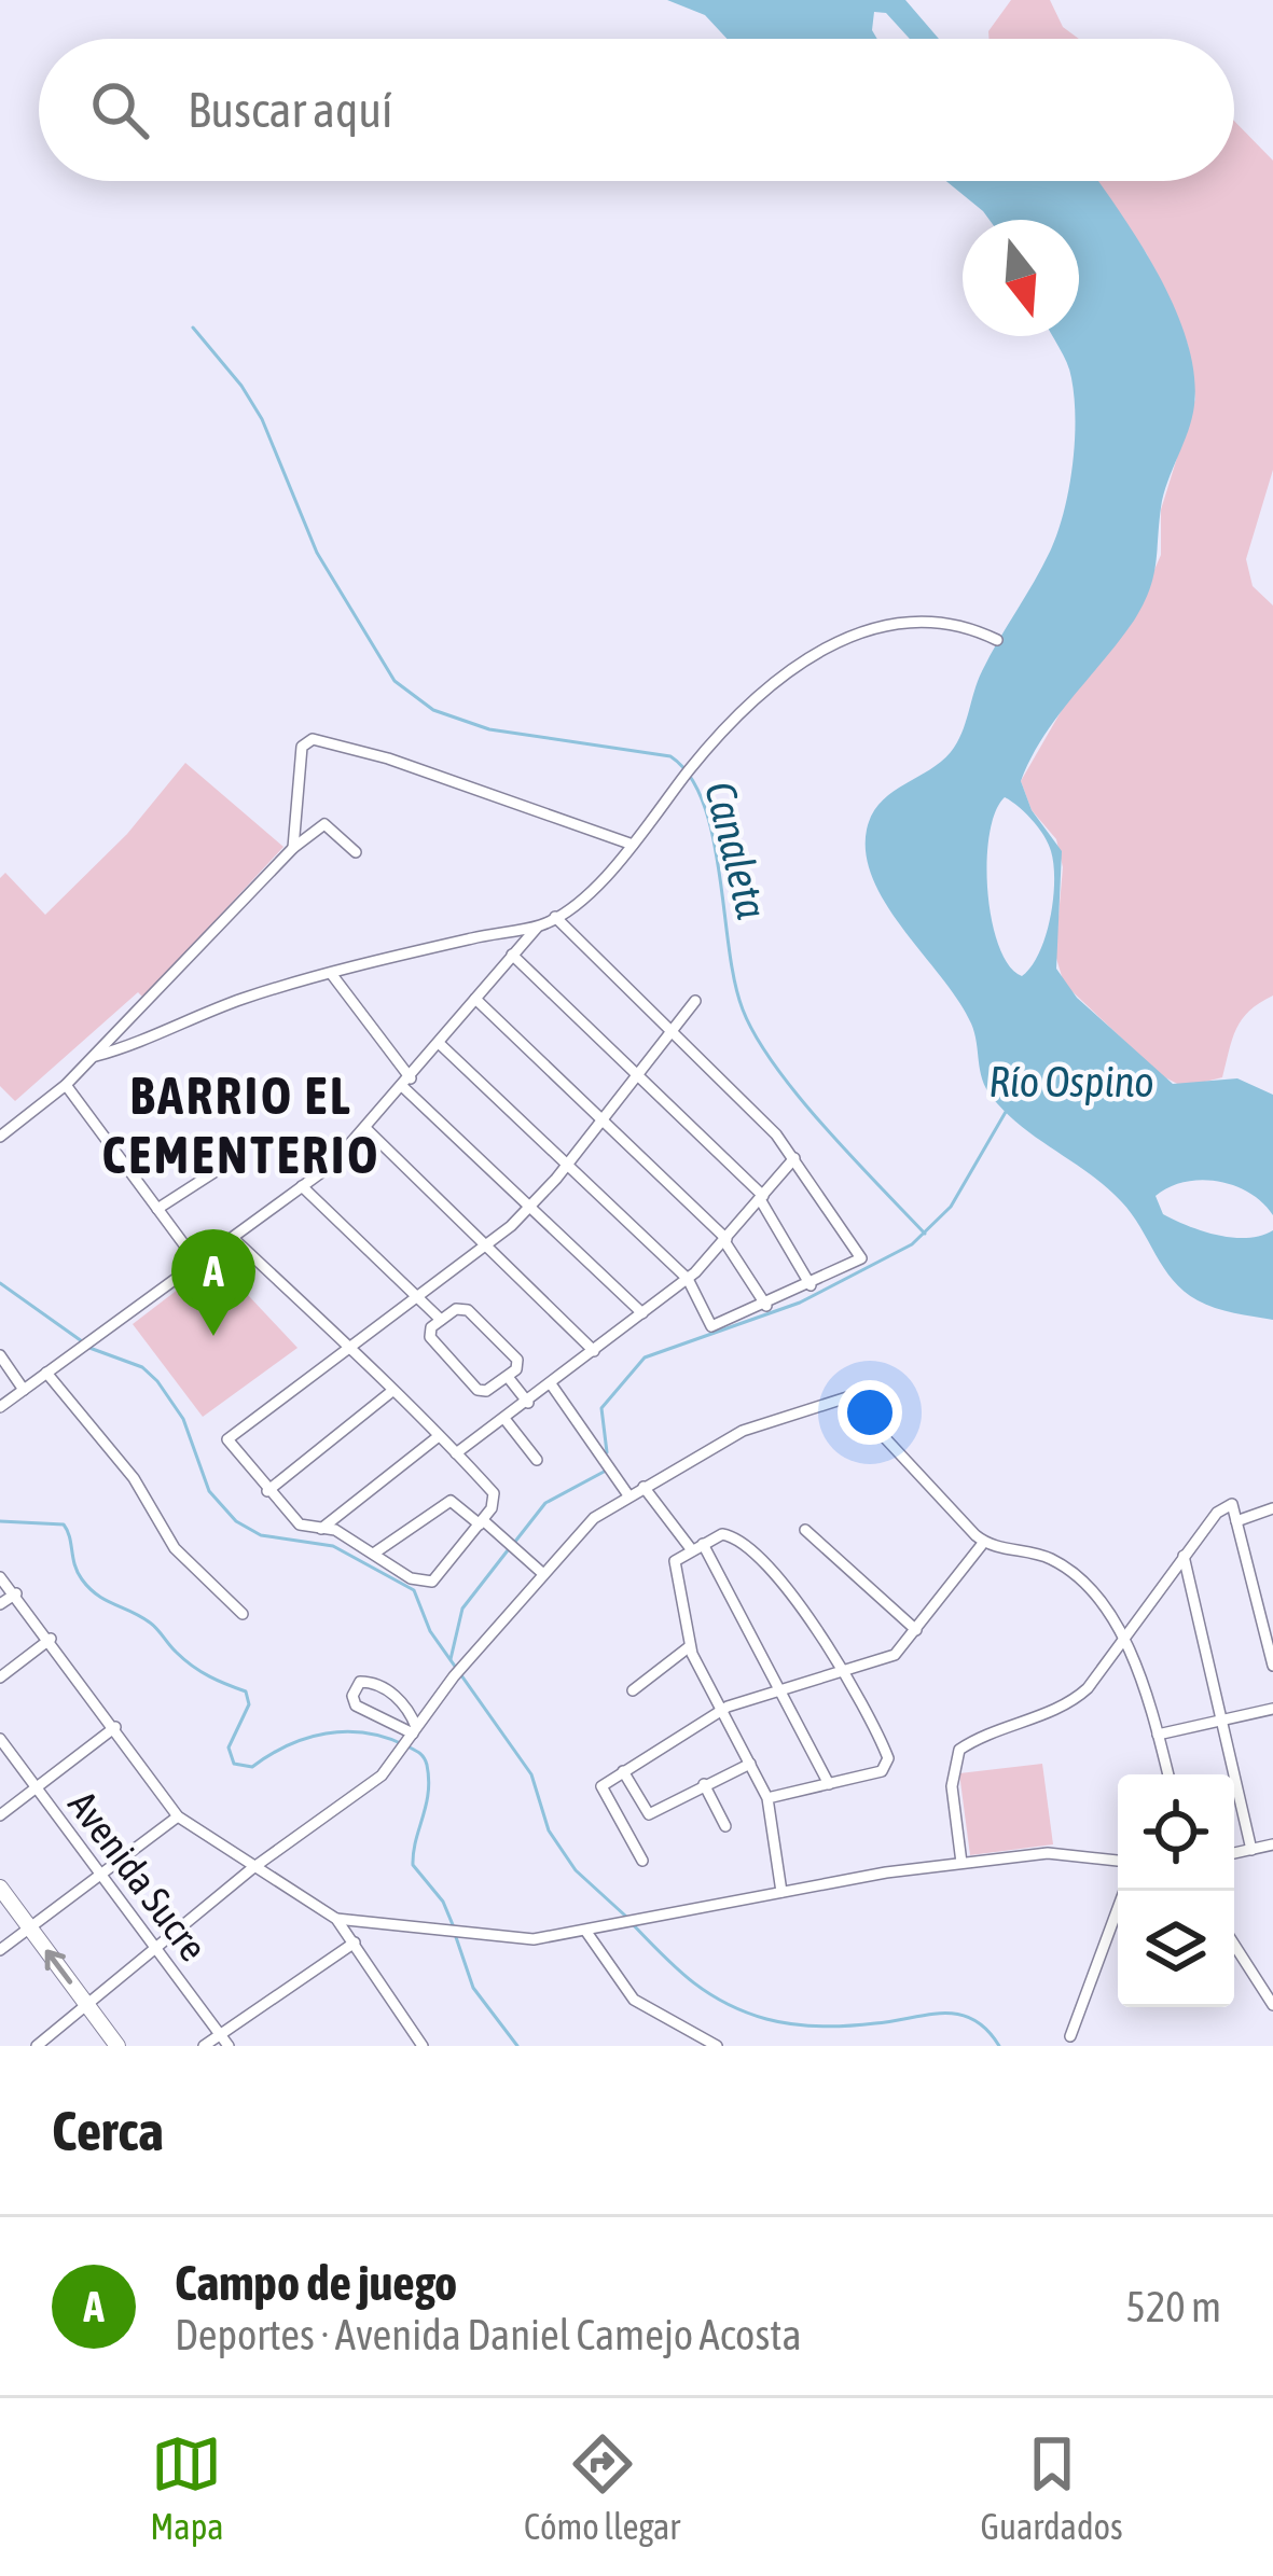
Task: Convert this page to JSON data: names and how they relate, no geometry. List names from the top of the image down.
{
  "streets": {
    "street": ["Avenida Sucre"]
  },
  "districts": ["BARRIO EL CEMENTERIO"],
  "water": ["Canaleta", "Río Ospino"],
  "north": "bottom",
  "page": {
    "search": "Buscar aquí",
    "pins": "A",
    "heading": "Cerca",
    "list": [
      {
        "mark": "A",
        "name": "Campo de juego",
        "note": "Deportes · Avenida Daniel Camejo Acosta",
        "value": "520 m"
      }
    ],
    "nav": ["Mapa", "Cómo llegar", "Guardados"]
  }
}
